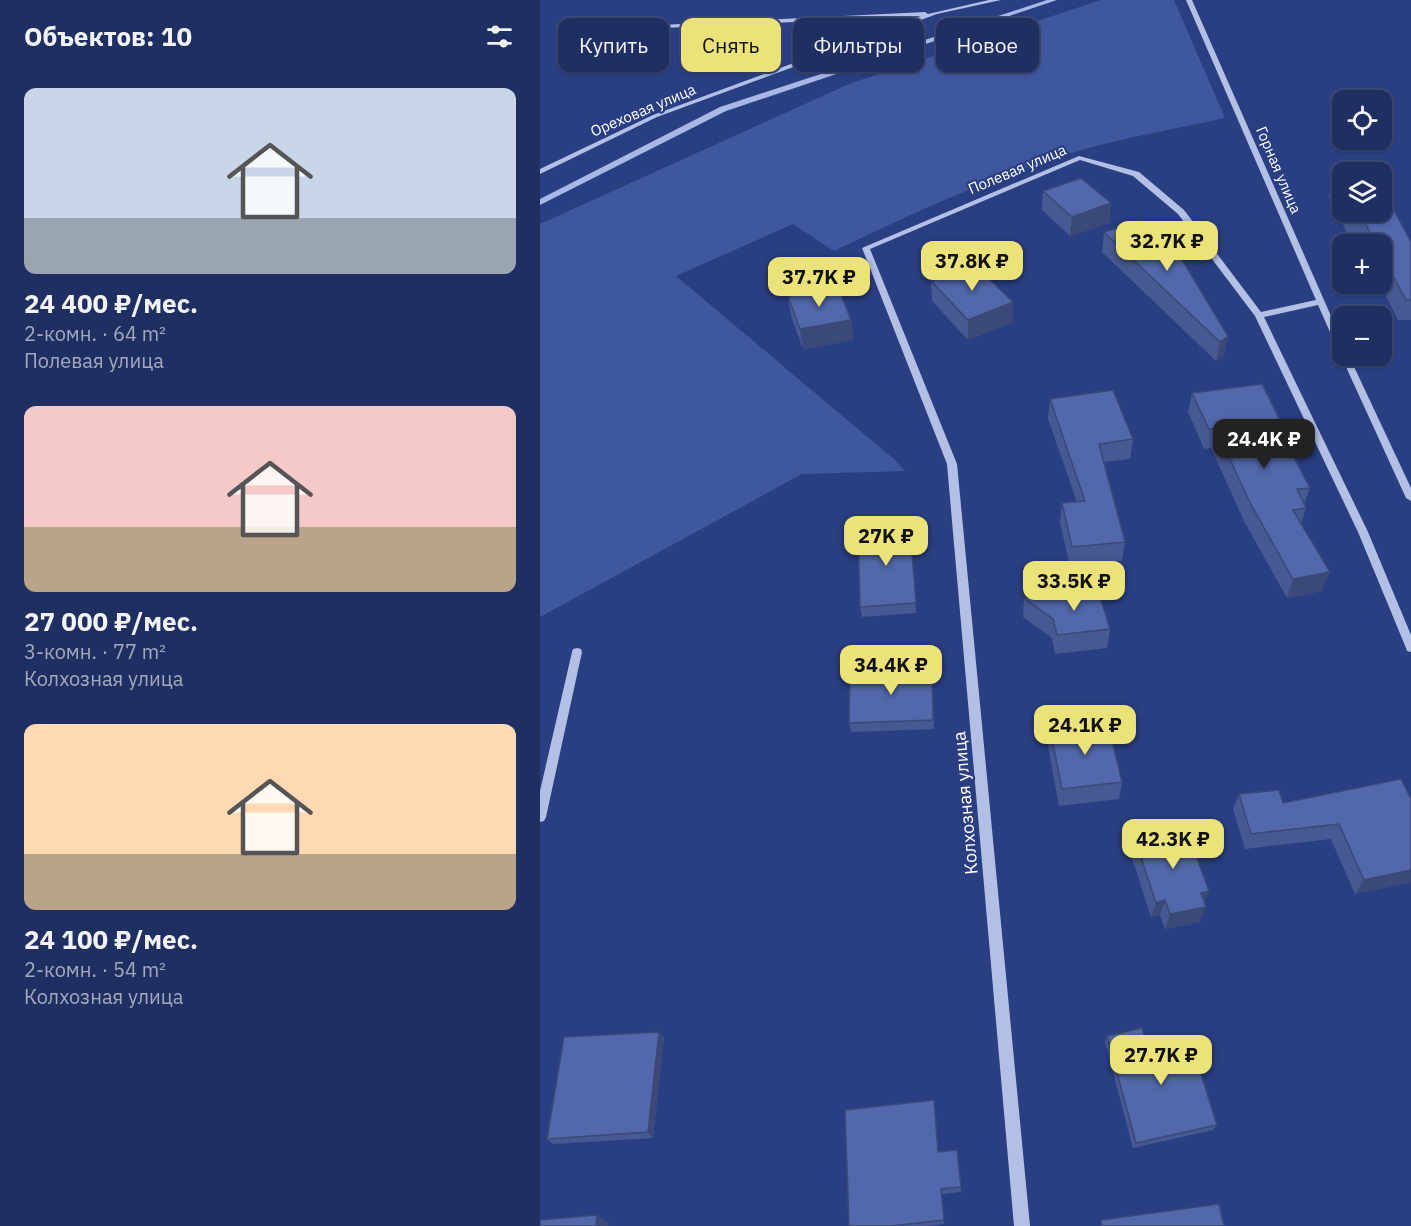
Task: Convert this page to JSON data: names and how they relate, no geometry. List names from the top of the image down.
{
  "streets": {
    "street": [
      "Ореховая улица",
      "Полевая улица",
      "Горная улица",
      "Колхозная улица"
    ]
  },
  "crossings": [
    ["Полевая улица", "Колхозная улица"]
  ],
  "page": {
    "heading": "Объектов: 10",
    "chip": [
      "Купить",
      "Снять",
      "Фильтры",
      "Новое"
    ],
    "list": [
      {
        "name": "24 400 ₽/мес.",
        "note": "2-комн. · 64 m² · Полевая улица"
      },
      {
        "name": "27 000 ₽/мес.",
        "note": "3-комн. · 77 m² · Колхозная улица"
      },
      {
        "name": "24 100 ₽/мес.",
        "note": "2-комн. · 54 m² · Колхозная улица"
      }
    ],
    "map_buttons": ["+", "−"],
    "price": [
      "32.7K ₽",
      "37.8K ₽",
      "37.7K ₽",
      "24.4K ₽",
      "27K ₽",
      "33.5K ₽",
      "34.4K ₽",
      "24.1K ₽",
      "42.3K ₽",
      "27.7K ₽"
    ]
  }
}
